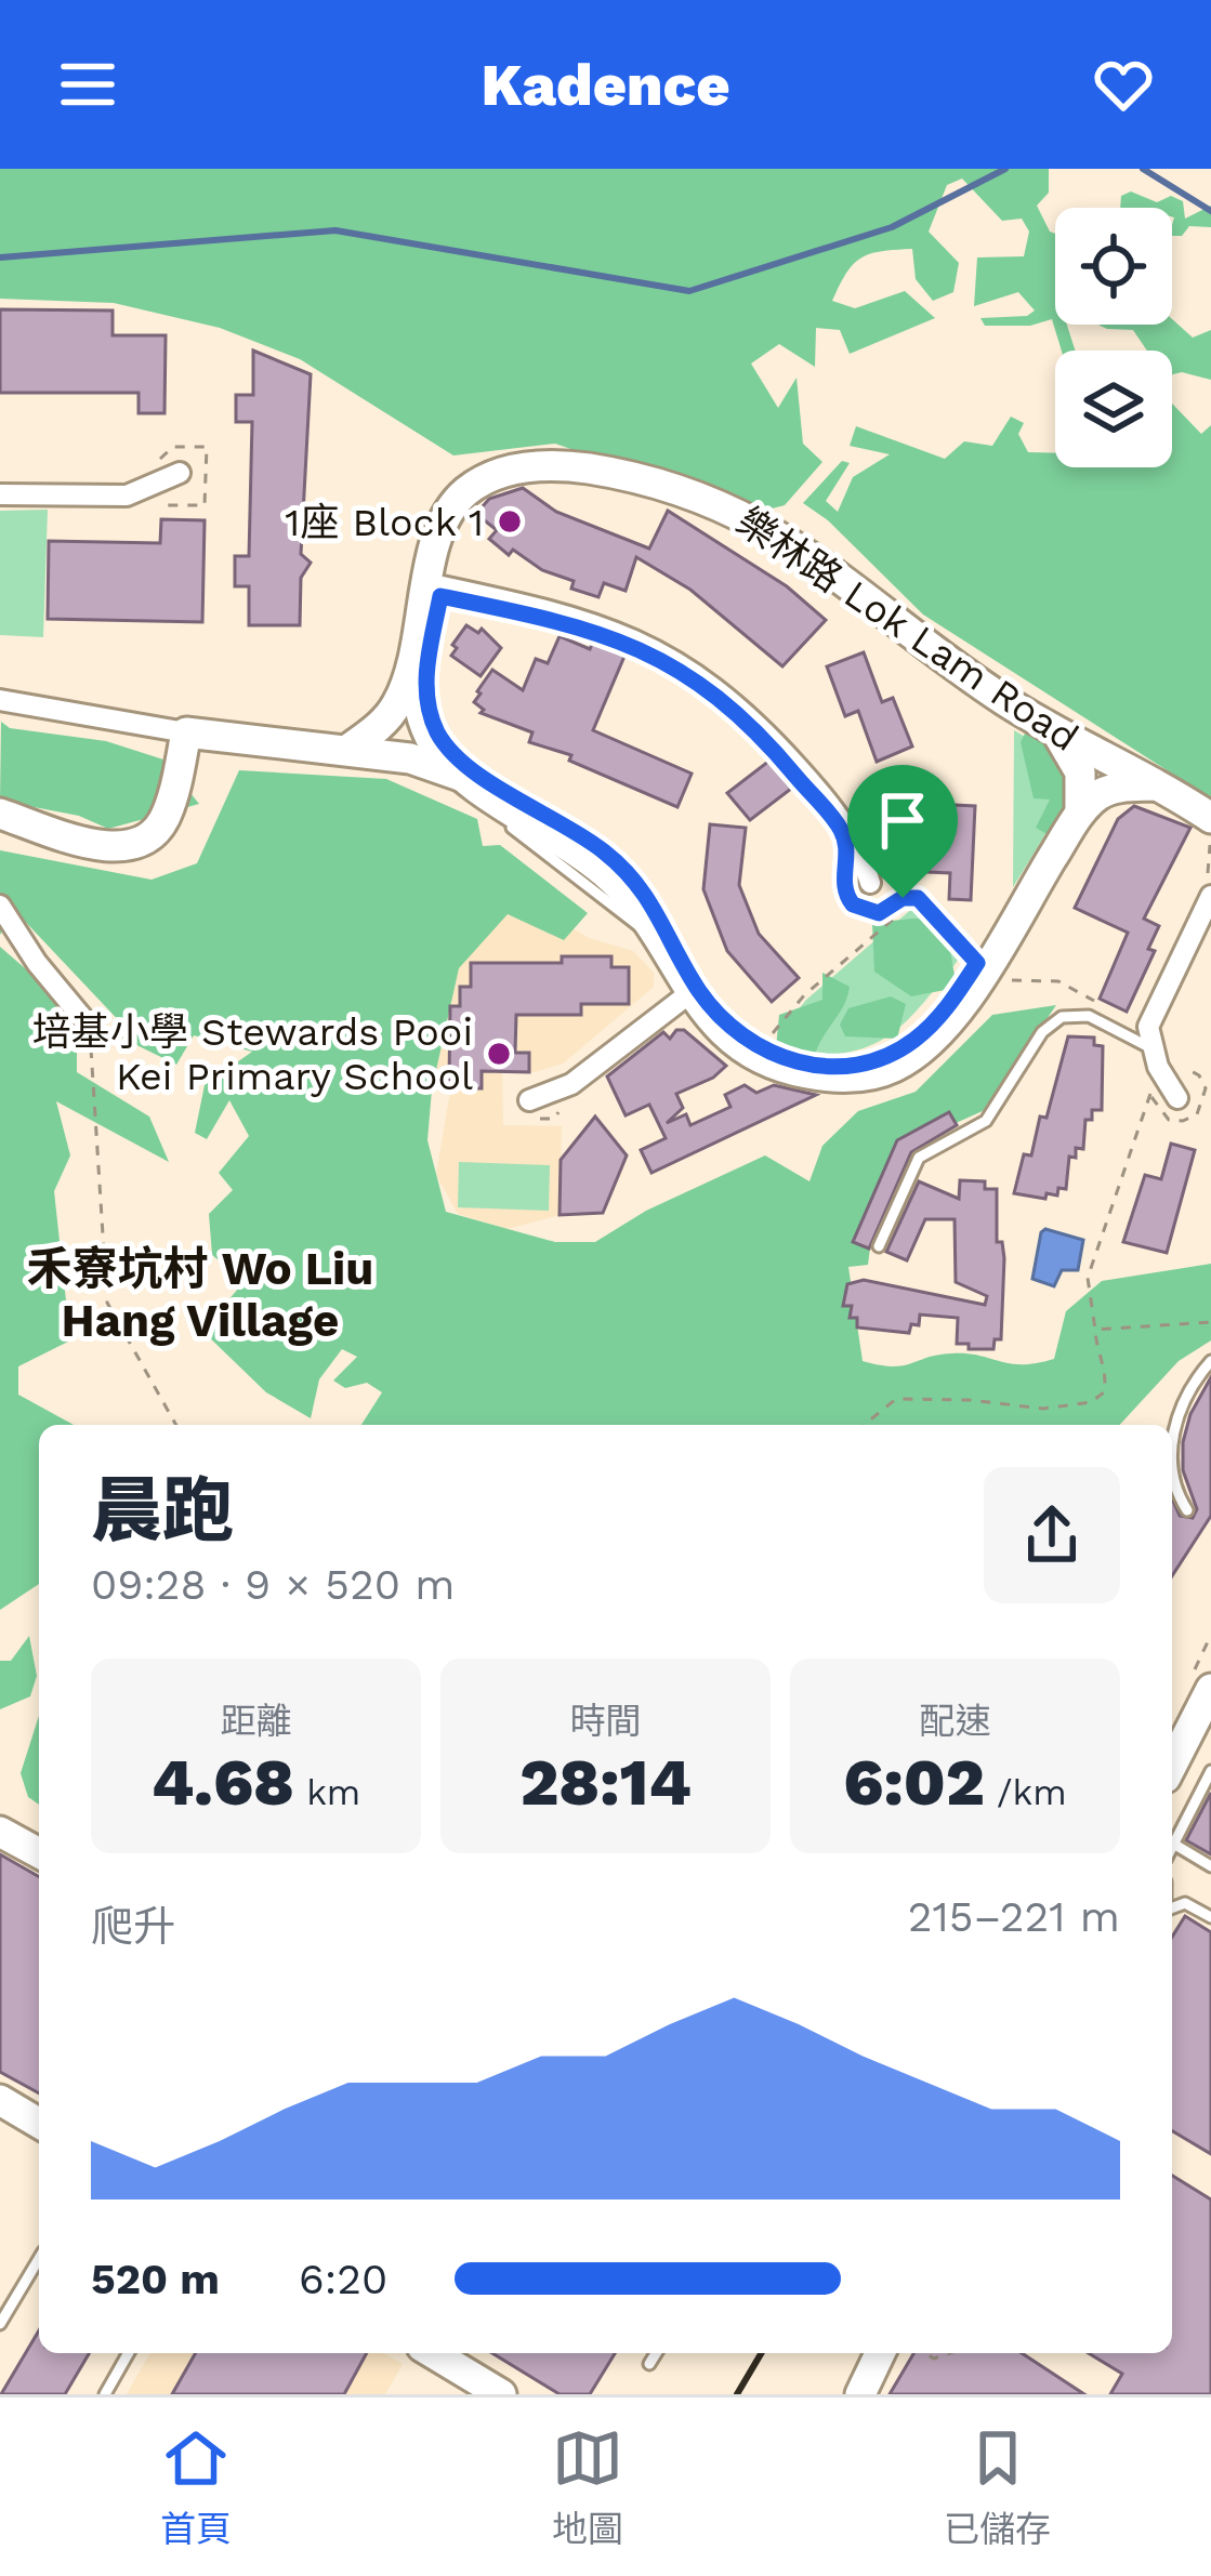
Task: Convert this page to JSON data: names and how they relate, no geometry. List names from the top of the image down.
{
  "streets": {
    "street": ["樂林路 Lok Lam Road"]
  },
  "districts": ["禾寮坑村 Wo Liu Hang Village"],
  "places": ["1座 Block 1", "培基小學 Stewards Pooi Kei Primary School"],
  "page": {
    "header": "Kadence",
    "heading": ["晨跑", "09:28 · 9 × 520 m"],
    "stats": [
      ["距離", "4.68 km"],
      ["時間", "28:14"],
      ["配速", "6:02 /km"]
    ],
    "chart": ["爬升", "215–221 m"],
    "list": [
      {
        "name": "520 m",
        "note": "6:20"
      }
    ],
    "tabs": ["首頁", "地圖", "已儲存"]
  }
}
